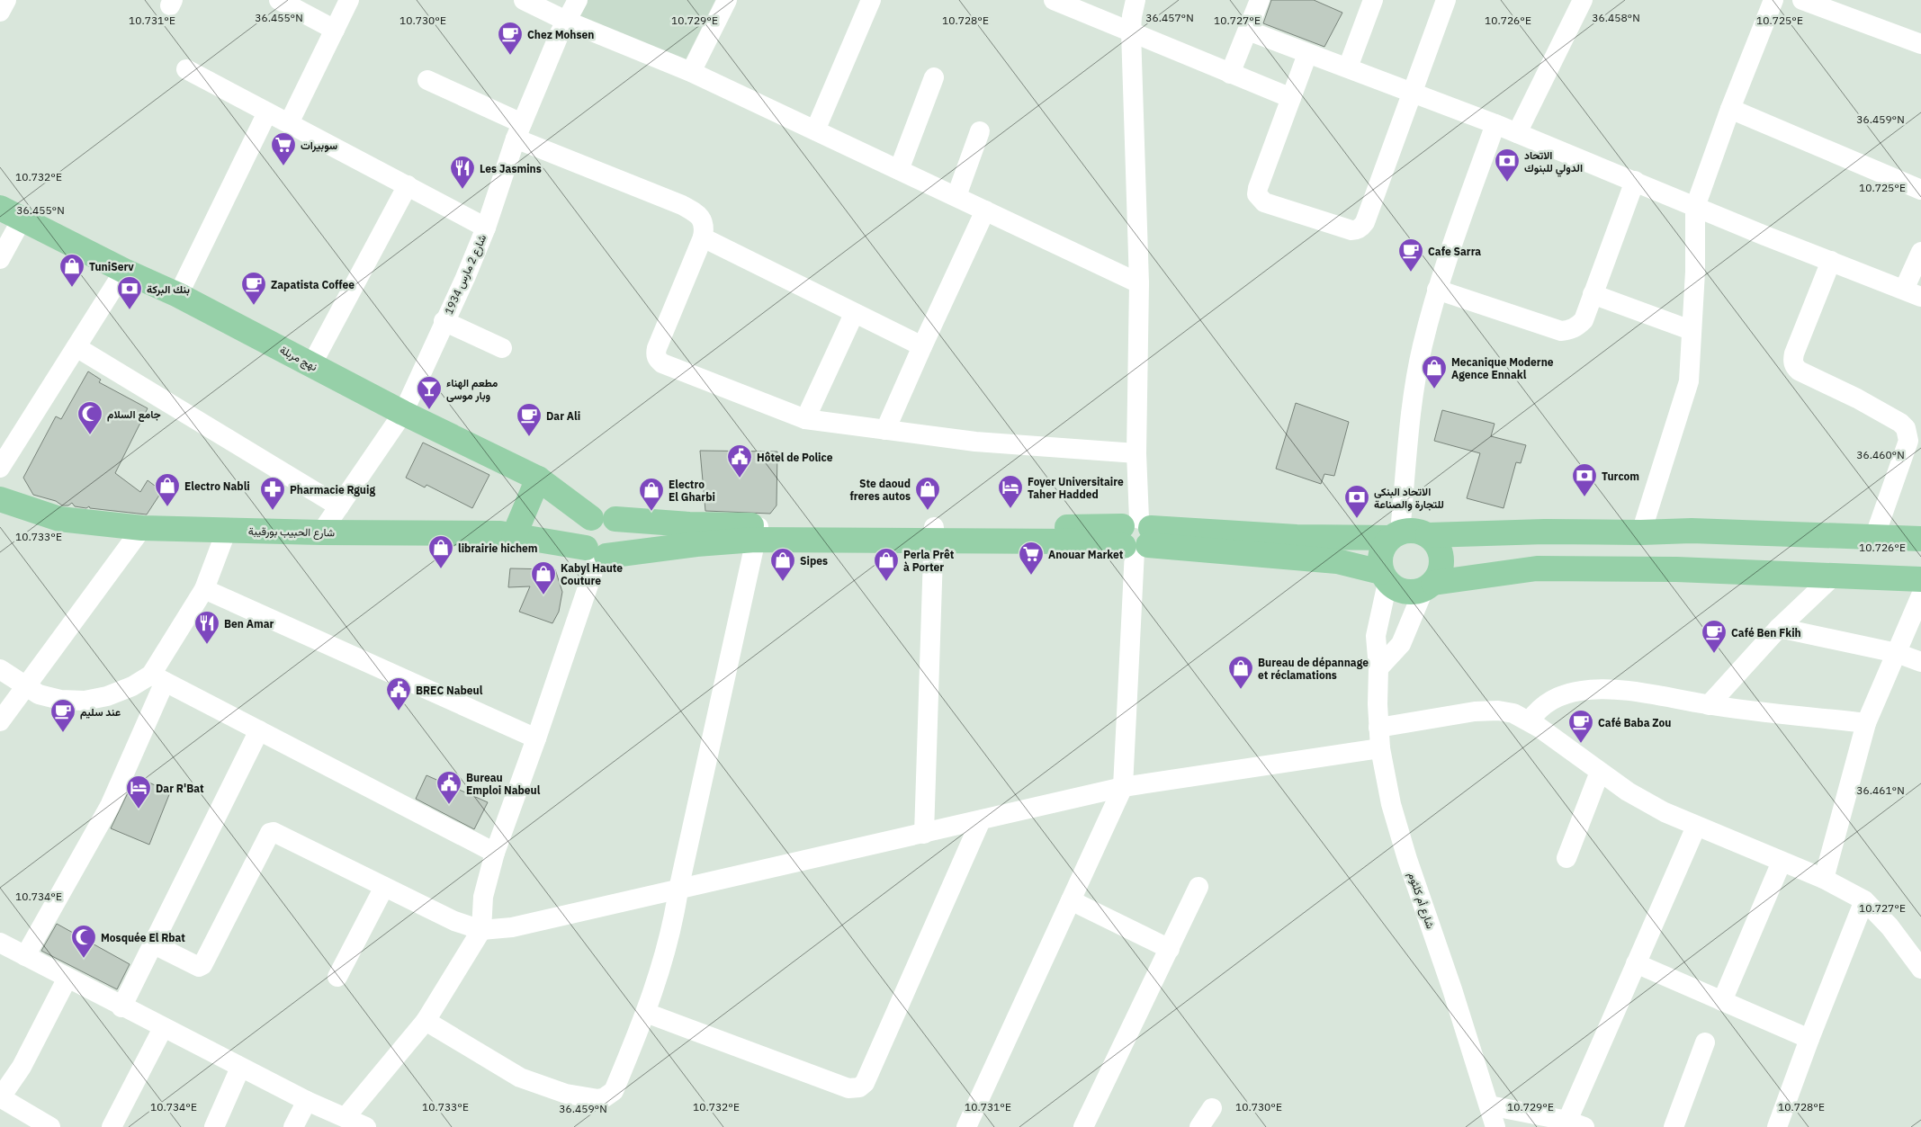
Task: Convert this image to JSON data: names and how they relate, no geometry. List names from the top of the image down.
{
  "streets": {
    "main road": ["نهج مربلة", "شارع الحبيب بورقيبة"],
    "street": ["شارع 2 مارس 1934", "شارع أم كلثوم"]
  },
  "crossings": [
    ["شارع 2 مارس 1934", "نهج مربلة"],
    ["شارع 2 مارس 1934", "شارع الحبيب بورقيبة"]
  ],
  "places": {
    "cafe": [
      "Chez Mohsen",
      "Cafe Sarra",
      "Zapatista Coffee",
      "Dar Ali",
      "Café Ben Fkih",
      "عند سليم",
      "Café Baba Zou"
    ],
    "supermarket": ["سوبيرات", "Anouar Market"],
    "bank": [
      "الاتحاد الدولي للبنوك",
      "بنك البركة",
      "Turcom",
      "الاتحاد البنكي للتجارة والصناعة"
    ],
    "restaurant": ["Les Jasmins", "Ben Amar"],
    "shop": [
      "TuniServ",
      "Mecanique Moderne Agence Ennakl",
      "Electro Nabli",
      "Ste daoud freres autos",
      "Electro El Gharbi",
      "librairie hichem",
      "Sipes",
      "Perla Prêt à Porter",
      "Kabyl Haute Couture",
      "Bureau de dépannage et réclamations"
    ],
    "bar": ["مطعم الهناء وبار موسى"],
    "mosque": ["جامع السلام", "Mosquée El Rbat"],
    "public building": ["Hôtel de Police", "BREC Nabeul", "Bureau Emploi Nabeul"],
    "hotel": ["Foyer Universitaire Taher Hadded", "Dar R'Bat"],
    "pharmacy": ["Pharmacie Rguig"]
  },
  "coordinates": [
    "36.455°N",
    "36.457°N",
    "36.458°N",
    "10.731°E",
    "10.730°E",
    "10.729°E",
    "10.728°E",
    "10.727°E",
    "10.726°E",
    "10.725°E",
    "36.459°N",
    "10.732°E",
    "36.460°N",
    "10.733°E",
    "36.461°N",
    "10.734°E"
  ]
}
